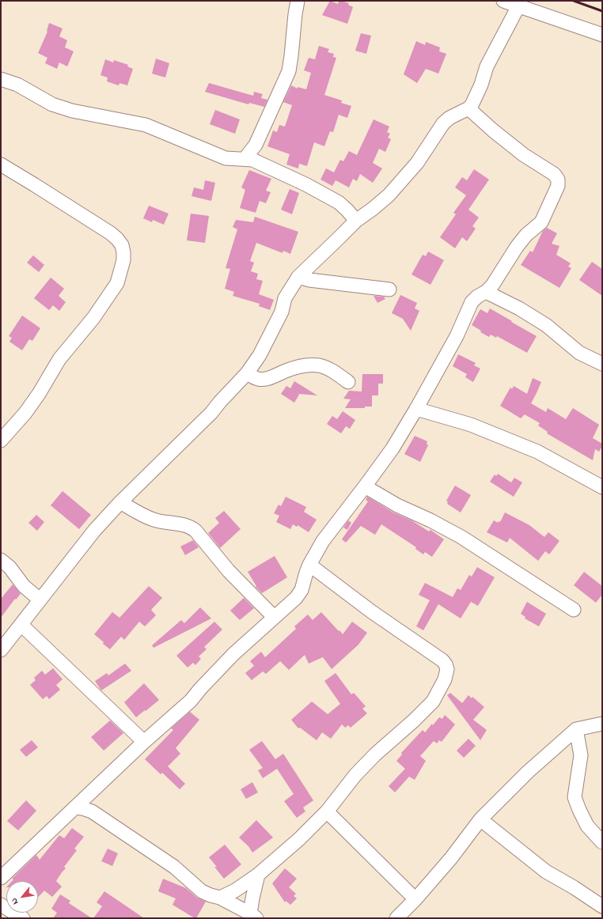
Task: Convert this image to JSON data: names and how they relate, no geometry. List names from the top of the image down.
{
  "north": "bottom left"
}
